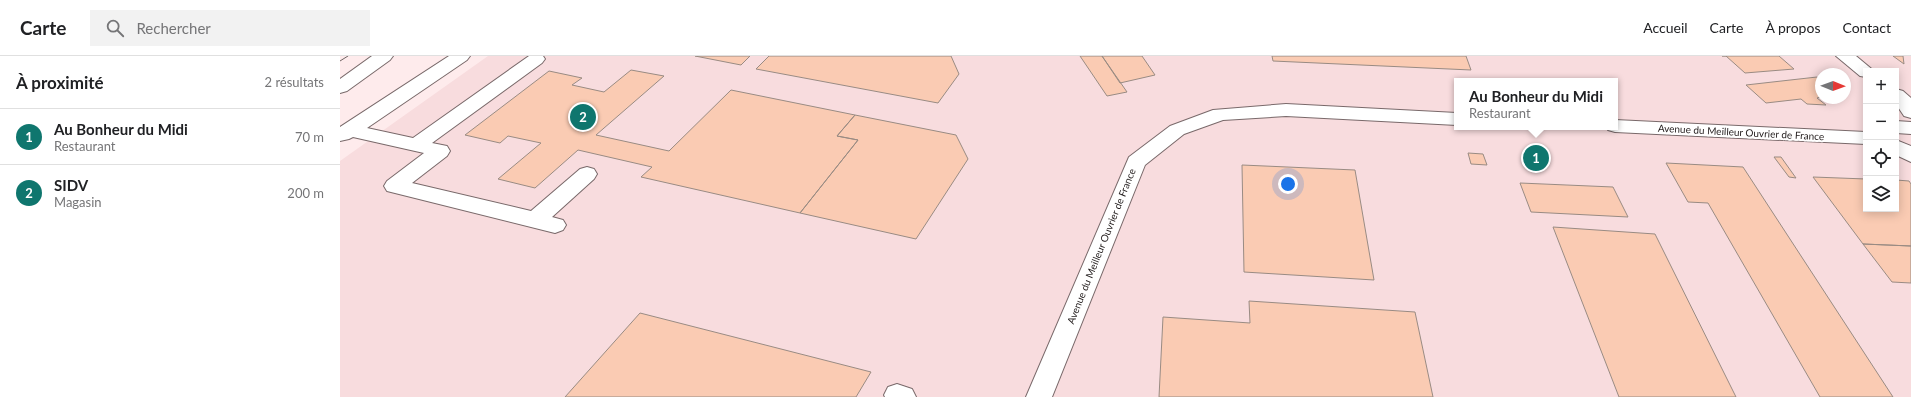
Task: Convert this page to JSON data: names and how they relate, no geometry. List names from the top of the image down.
{
  "streets": {
    "street": ["Avenue du Meilleur Ouvrier de France"]
  },
  "north": "right",
  "page": {
    "header": "Carte",
    "search": "Rechercher",
    "nav": [
      "Accueil",
      "Carte",
      "À propos",
      "Contact"
    ],
    "heading": ["À proximité", "2 résultats"],
    "map_buttons": ["+", "−"],
    "popup": ["Au Bonheur du Midi", "Restaurant"],
    "pins": ["2", "1"],
    "list": [
      {
        "mark": "1",
        "name": "Au Bonheur du Midi",
        "note": "Restaurant",
        "value": "70 m"
      },
      {
        "mark": "2",
        "name": "SIDV",
        "note": "Magasin",
        "value": "200 m"
      }
    ]
  }
}
